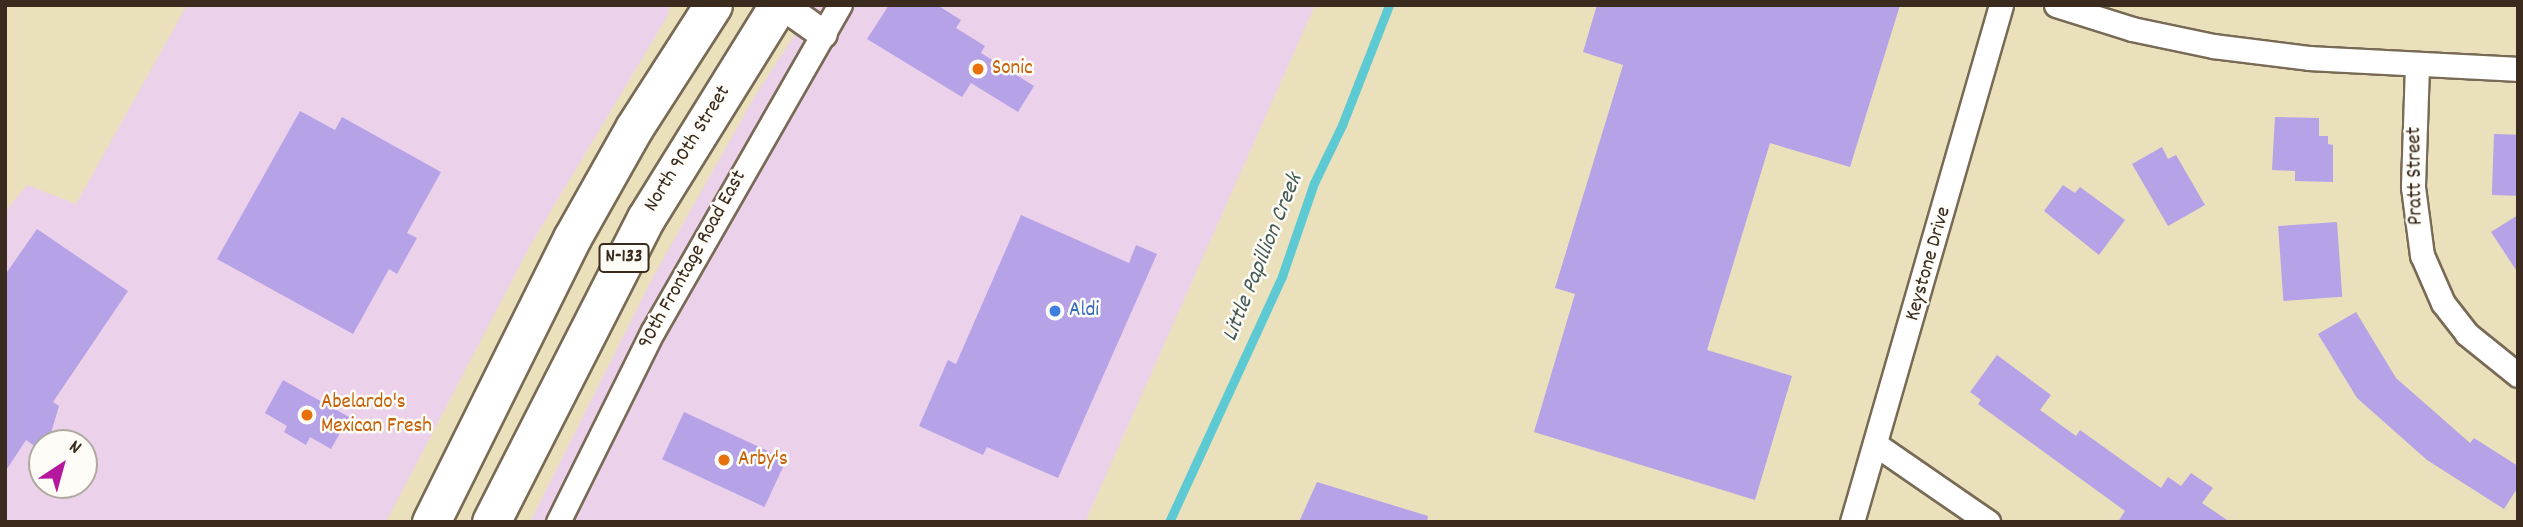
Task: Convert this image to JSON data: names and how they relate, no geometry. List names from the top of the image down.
{
  "streets": {
    "main road": ["North 90th Street", "N-133"],
    "street": ["Pratt Street", "90th Frontage Road East", "Keystone Drive"]
  },
  "water": ["Little Papillion Creek"],
  "places": [
    "Sonic",
    "Aldi",
    "Abelardo's Mexican Fresh",
    "Arby's"
  ],
  "north": "top right"
}
